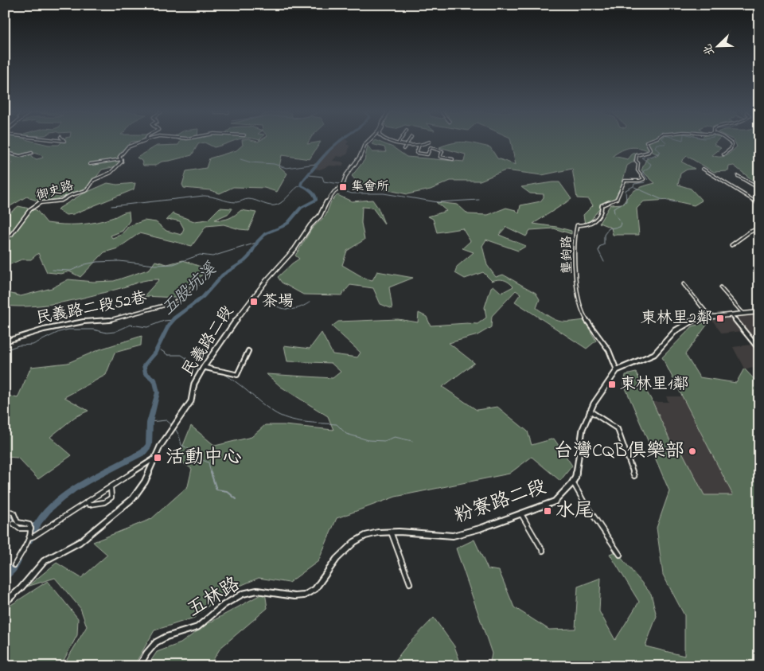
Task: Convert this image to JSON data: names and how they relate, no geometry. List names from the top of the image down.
{
  "streets": {
    "main road": ["民義路二段", "粉寮路二段", "五林路"],
    "street": ["御史路", "壟鉤路", "民義路二段52巷"]
  },
  "crossings": [
    ["粉寮路二段", "五林路"]
  ],
  "water": ["五股坑溪"],
  "places": {
    "transit": [
      "集會所",
      "茶場",
      "東林里2鄰",
      "東林里1鄰",
      "活動中心",
      "水尾"
    ],
    "other": ["台灣CQB俱樂部"]
  },
  "north": "bottom left"
}
